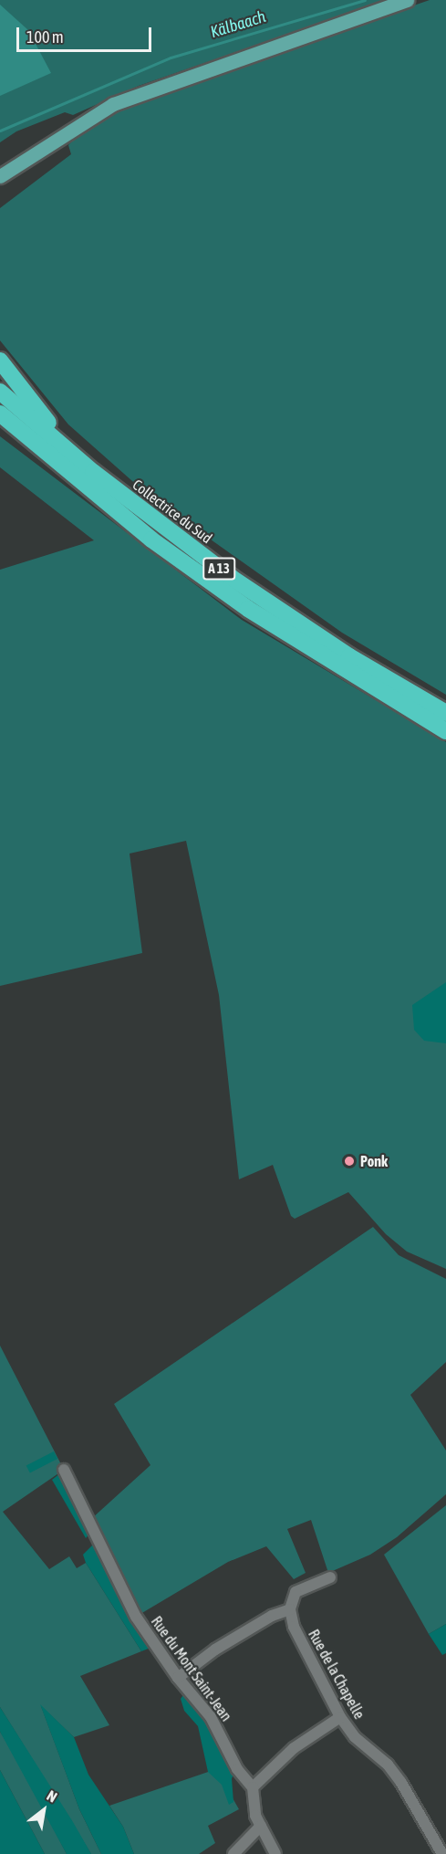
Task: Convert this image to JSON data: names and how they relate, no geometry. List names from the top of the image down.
{
  "streets": {
    "highway": ["Collectrice du Sud", "A 13"],
    "street": ["Rue du Mont Saint-Jean", "Rue de la Chapelle"]
  },
  "crossings": [
    ["Collectrice du Sud", "A 13"]
  ],
  "water": ["Kälbaach"],
  "places": ["Ponk"],
  "scale_bar": "100 m",
  "north": "top right"
}
